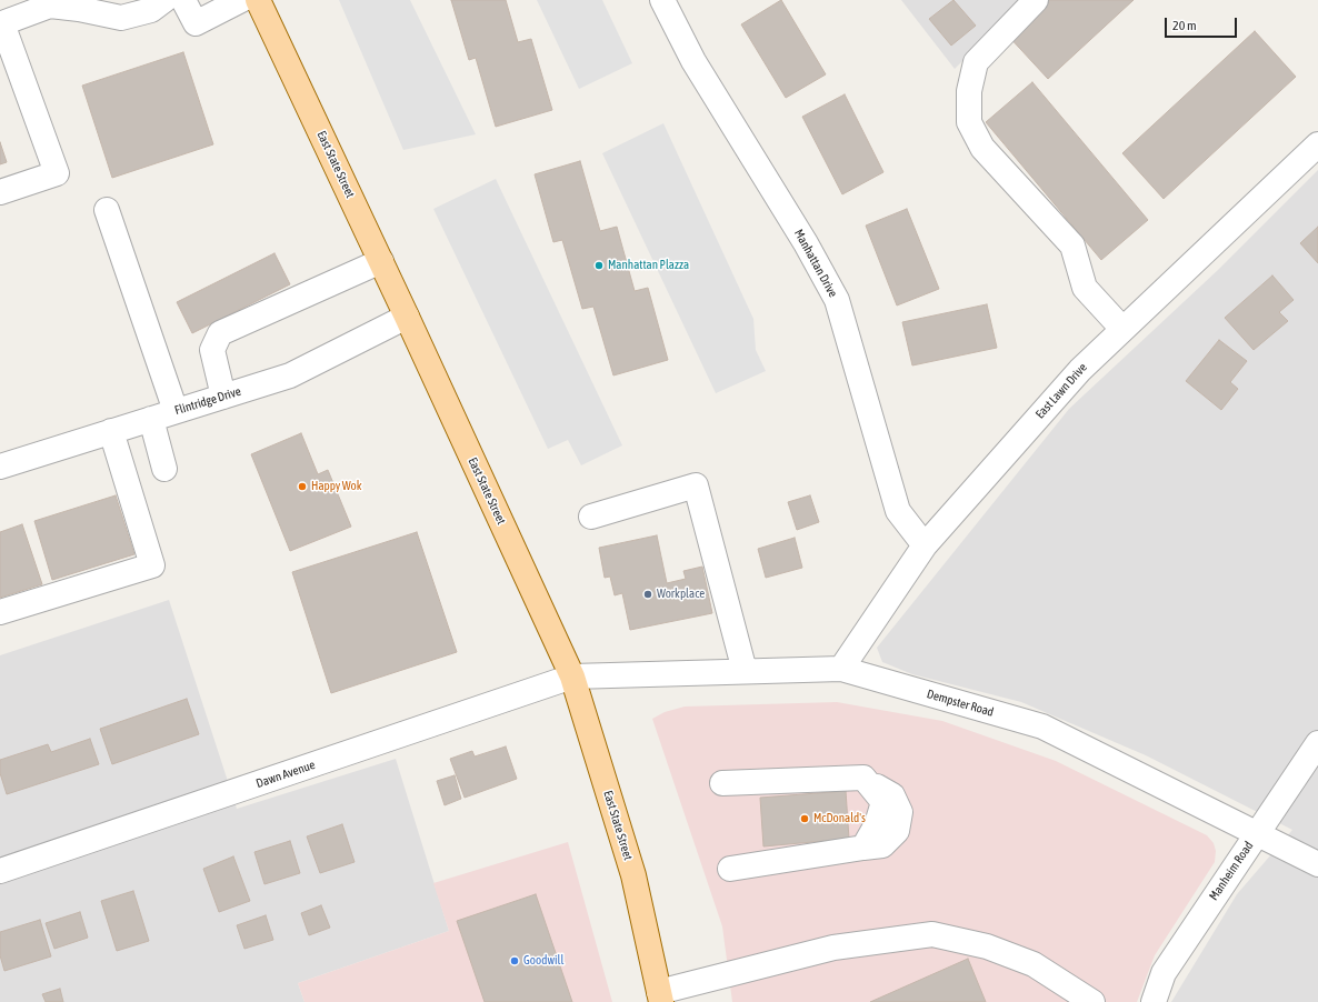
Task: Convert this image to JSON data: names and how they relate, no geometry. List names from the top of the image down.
{
  "streets": {
    "main road": ["East State Street"],
    "street": [
      "Manhattan Drive",
      "East Lawn Drive",
      "Flintridge Drive",
      "Dempster Road",
      "Dawn Avenue",
      "Manheim Road"
    ]
  },
  "crossings": [
    ["East State Street", "Flintridge Drive"],
    ["East State Street", "Dempster Road"],
    ["East State Street", "Dawn Avenue"],
    ["Manhattan Drive", "East Lawn Drive"],
    ["East Lawn Drive", "Dempster Road"],
    ["Dempster Road", "Dawn Avenue"],
    ["Dempster Road", "Manheim Road"]
  ],
  "places": [
    "Manhattan Plazza",
    "Happy Wok",
    "Workplace",
    "McDonald's",
    "Goodwill"
  ],
  "scale_bar": "20 m"
}
